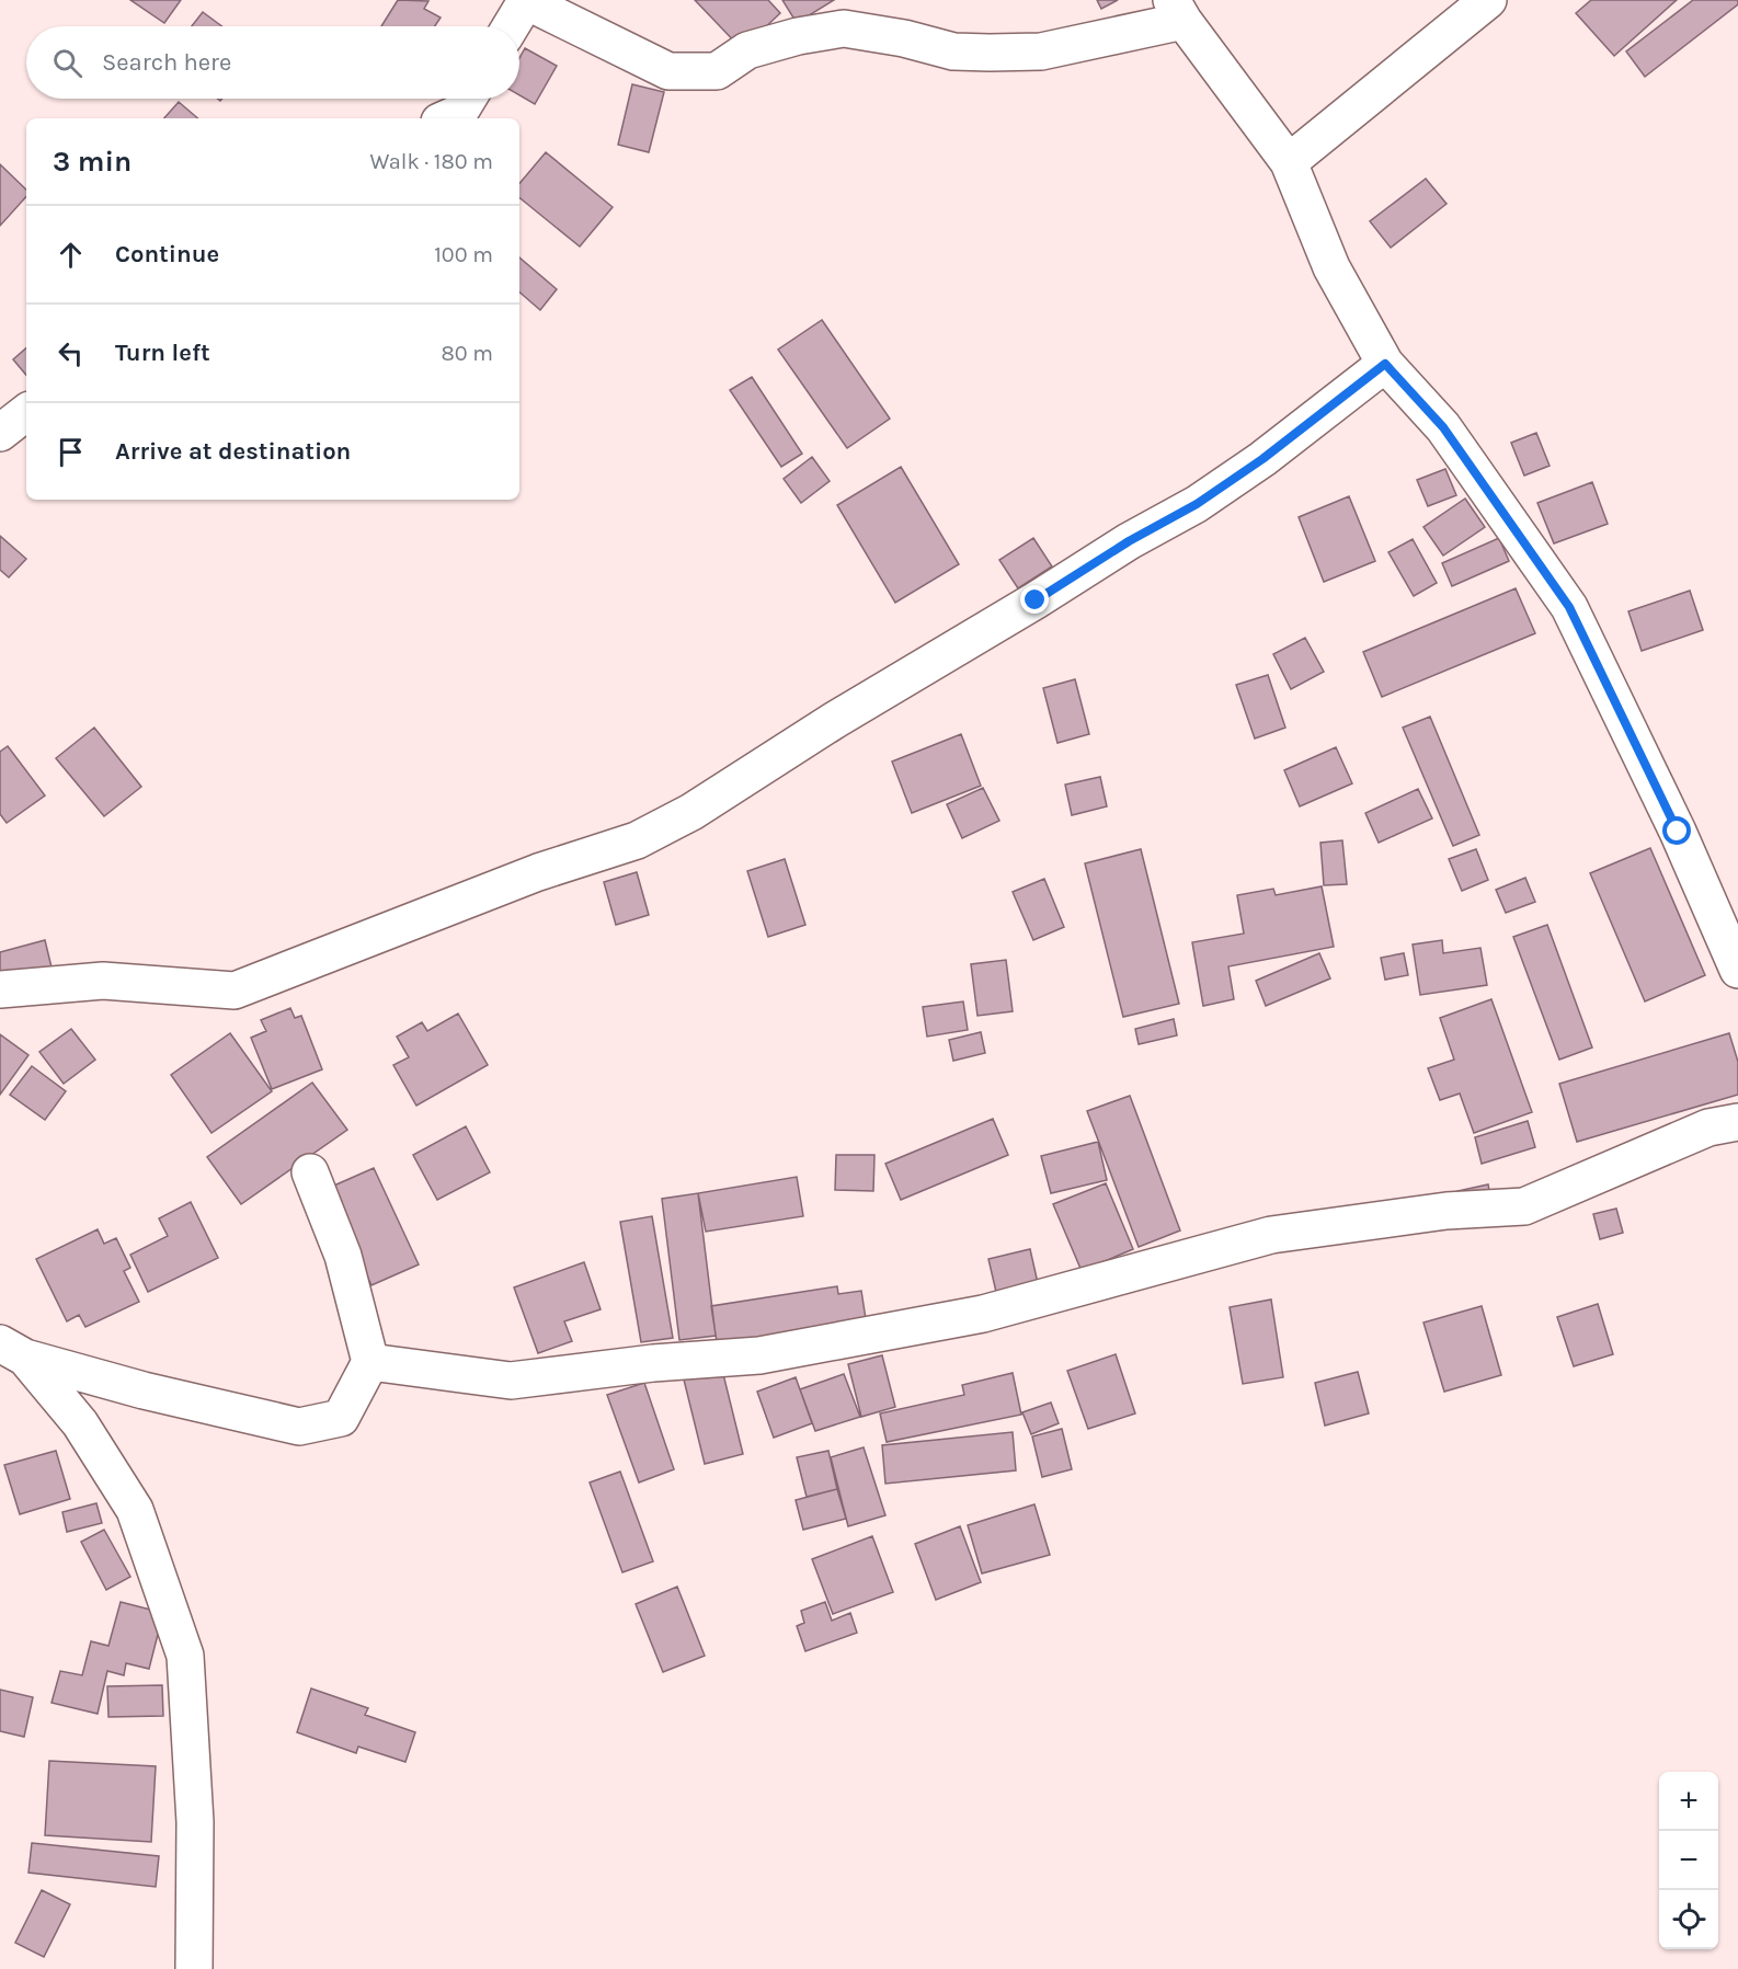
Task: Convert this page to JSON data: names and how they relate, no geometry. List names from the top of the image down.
{
  "page": {
    "search": "Search here",
    "heading": ["3 min", "Walk · 180 m"],
    "list": [
      ["Continue", "100 m"],
      ["Turn left", "80 m"],
      "Arrive at destination"
    ],
    "map_buttons": ["+", "−"]
  }
}
